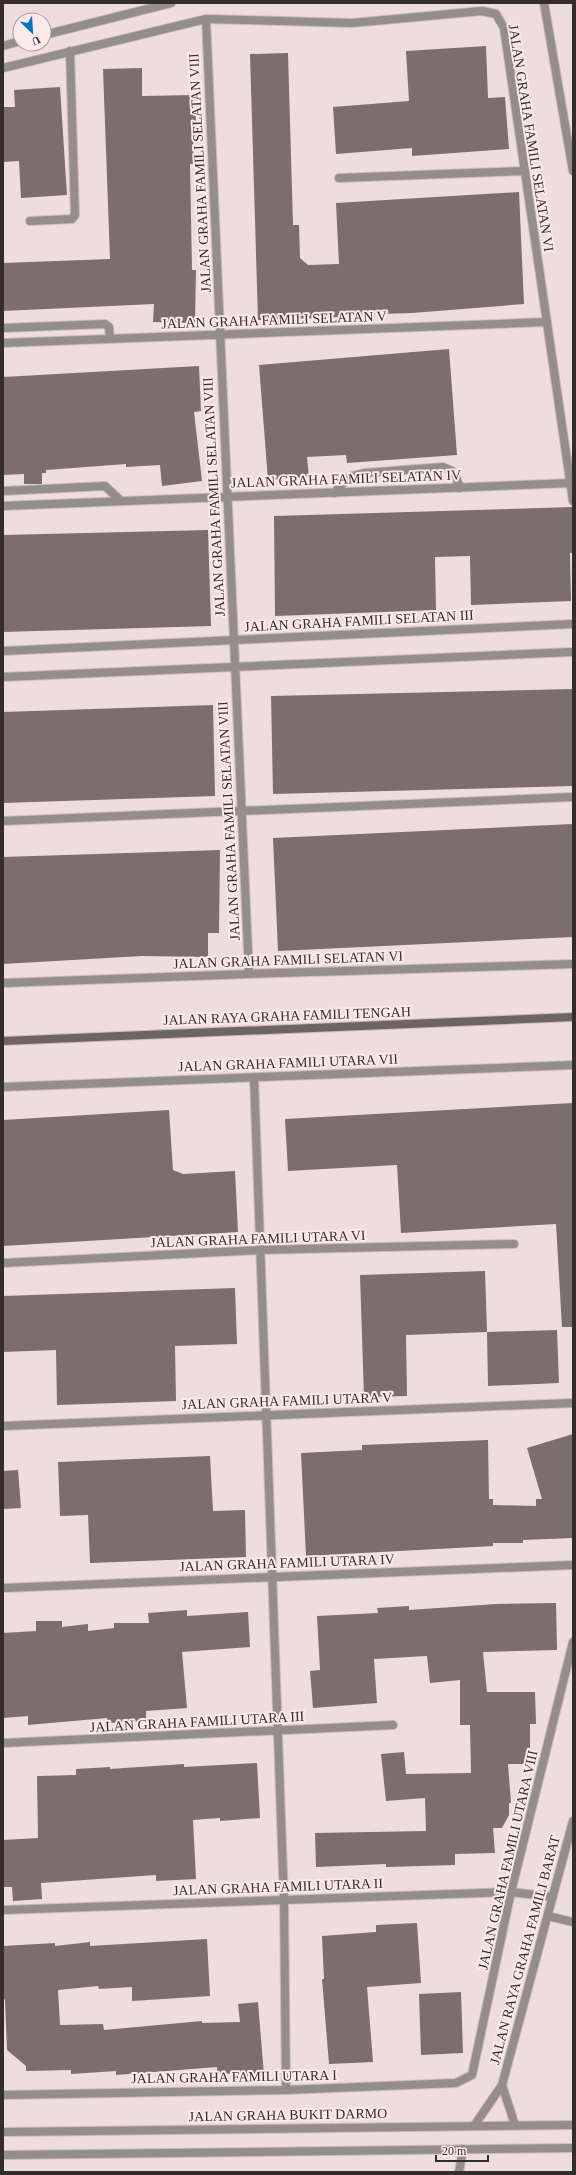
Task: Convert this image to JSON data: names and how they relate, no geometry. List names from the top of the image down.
{
  "streets": {
    "street": [
      "JALAN GRAHA FAMILI SELATAN VI",
      "JALAN GRAHA FAMILI SELATAN VIII",
      "JALAN GRAHA FAMILI SELATAN V",
      "JALAN GRAHA FAMILI SELATAN IV",
      "JALAN GRAHA FAMILI SELATAN III",
      "JALAN RAYA GRAHA FAMILI TENGAH",
      "JALAN GRAHA FAMILI UTARA VII",
      "JALAN GRAHA FAMILI UTARA VI",
      "JALAN GRAHA FAMILI UTARA V",
      "JALAN GRAHA FAMILI UTARA IV",
      "JALAN GRAHA FAMILI UTARA III",
      "JALAN GRAHA FAMILI UTARA VIII",
      "JALAN GRAHA FAMILI UTARA II",
      "JALAN RAYA GRAHA FAMILI BARAT",
      "JALAN GRAHA FAMILI UTARA I",
      "JALAN GRAHA BUKIT DARMO"
    ]
  },
  "crossings": [
    ["JALAN GRAHA FAMILI SELATAN VI", "JALAN GRAHA FAMILI SELATAN VIII"],
    ["JALAN GRAHA FAMILI SELATAN VI", "JALAN GRAHA FAMILI SELATAN V"],
    ["JALAN GRAHA FAMILI SELATAN VI", "JALAN GRAHA FAMILI SELATAN IV"],
    ["JALAN GRAHA FAMILI SELATAN VIII", "JALAN GRAHA FAMILI SELATAN V"],
    ["JALAN GRAHA FAMILI SELATAN VIII", "JALAN GRAHA FAMILI SELATAN IV"],
    ["JALAN GRAHA FAMILI SELATAN VIII", "JALAN GRAHA FAMILI SELATAN III"],
    ["JALAN GRAHA FAMILI UTARA VIII", "JALAN GRAHA FAMILI UTARA II"],
    ["JALAN GRAHA FAMILI UTARA VIII", "JALAN GRAHA FAMILI UTARA I"],
    ["JALAN GRAHA FAMILI UTARA II", "JALAN RAYA GRAHA FAMILI BARAT"],
    ["JALAN RAYA GRAHA FAMILI BARAT", "JALAN GRAHA BUKIT DARMO"]
  ],
  "scale_bar": "20 m",
  "north": "bottom right"
}
